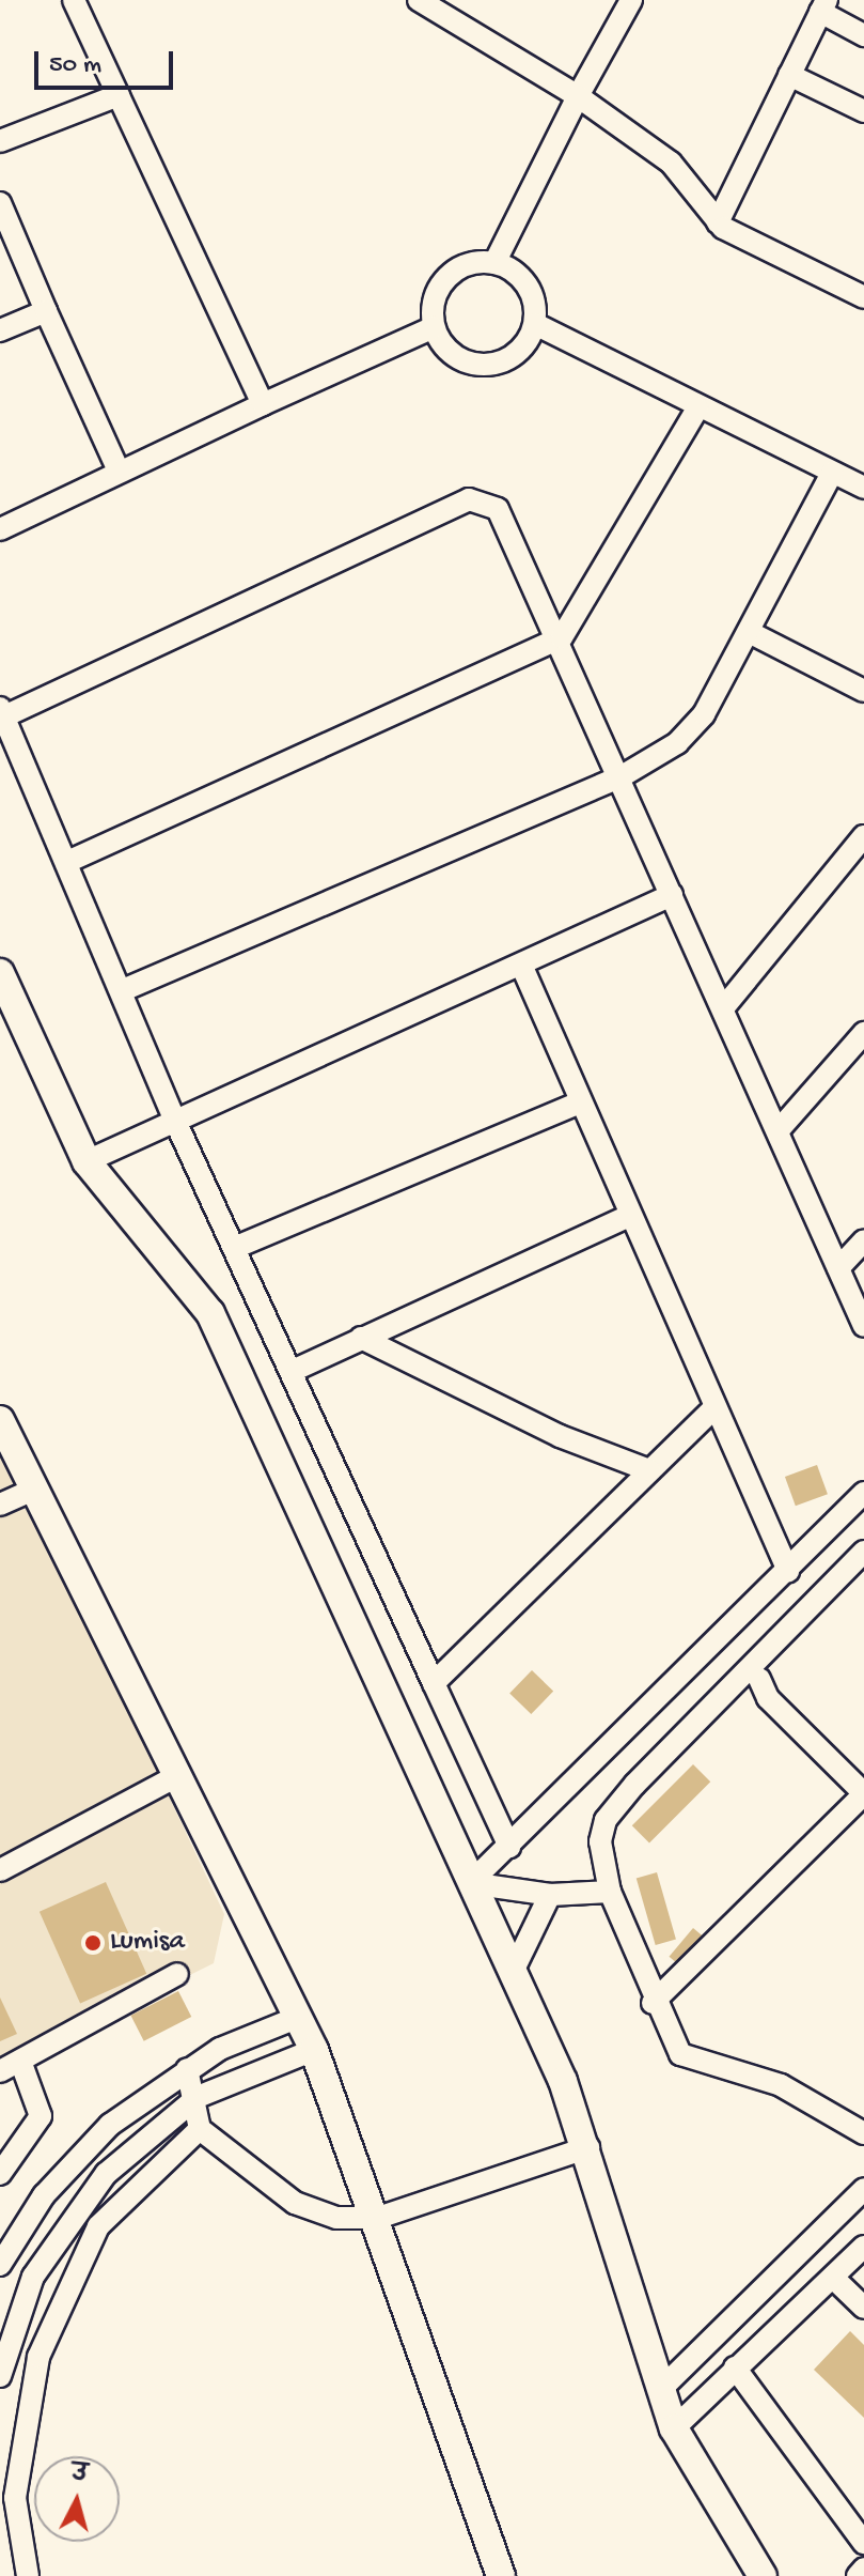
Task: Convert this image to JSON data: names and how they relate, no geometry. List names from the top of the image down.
{
  "places": ["Lumisa"],
  "scale_bar": "50 m",
  "north": "top"
}
